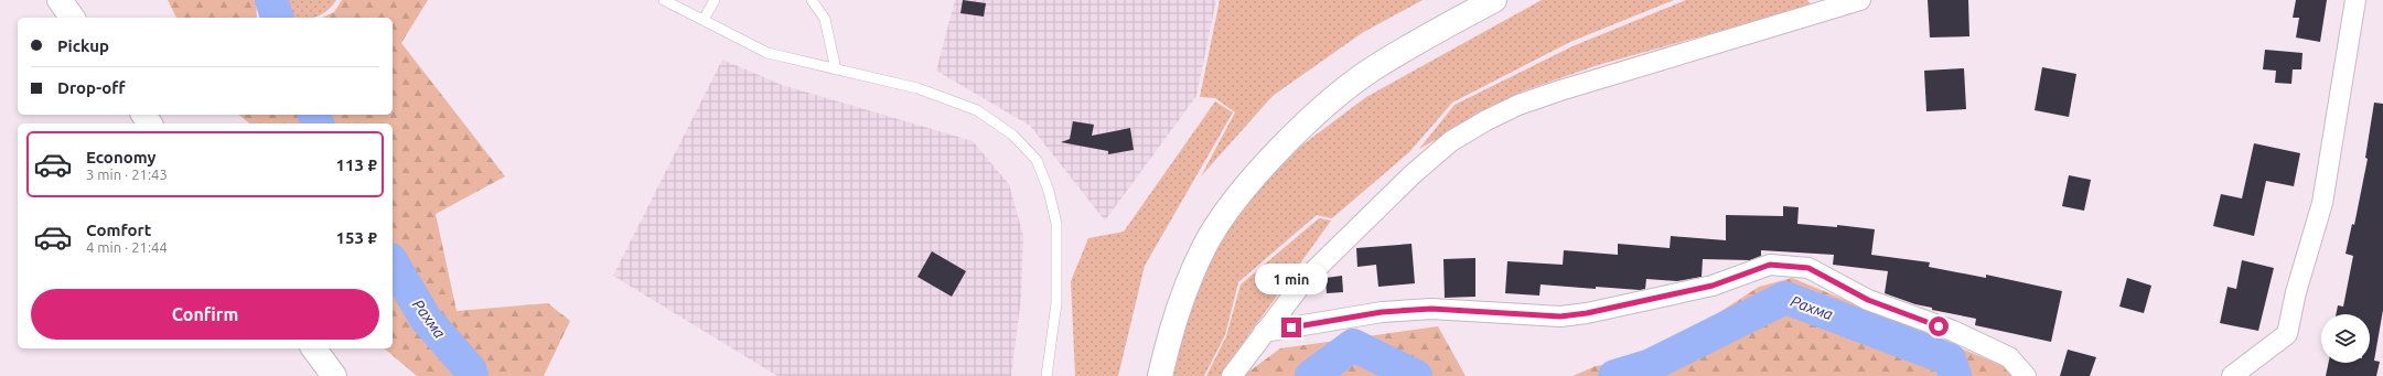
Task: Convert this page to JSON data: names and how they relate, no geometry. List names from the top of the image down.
{
  "water": ["Рахма"],
  "page": {
    "banner": ["Pickup", "Drop-off"],
    "list": [
      {
        "name": "Economy",
        "note": "3 min · 21:43",
        "value": "113 ₽"
      },
      {
        "name": "Comfort",
        "note": "4 min · 21:44",
        "value": "153 ₽"
      }
    ],
    "bubble": "1 min",
    "buttons": "Confirm"
  }
}
